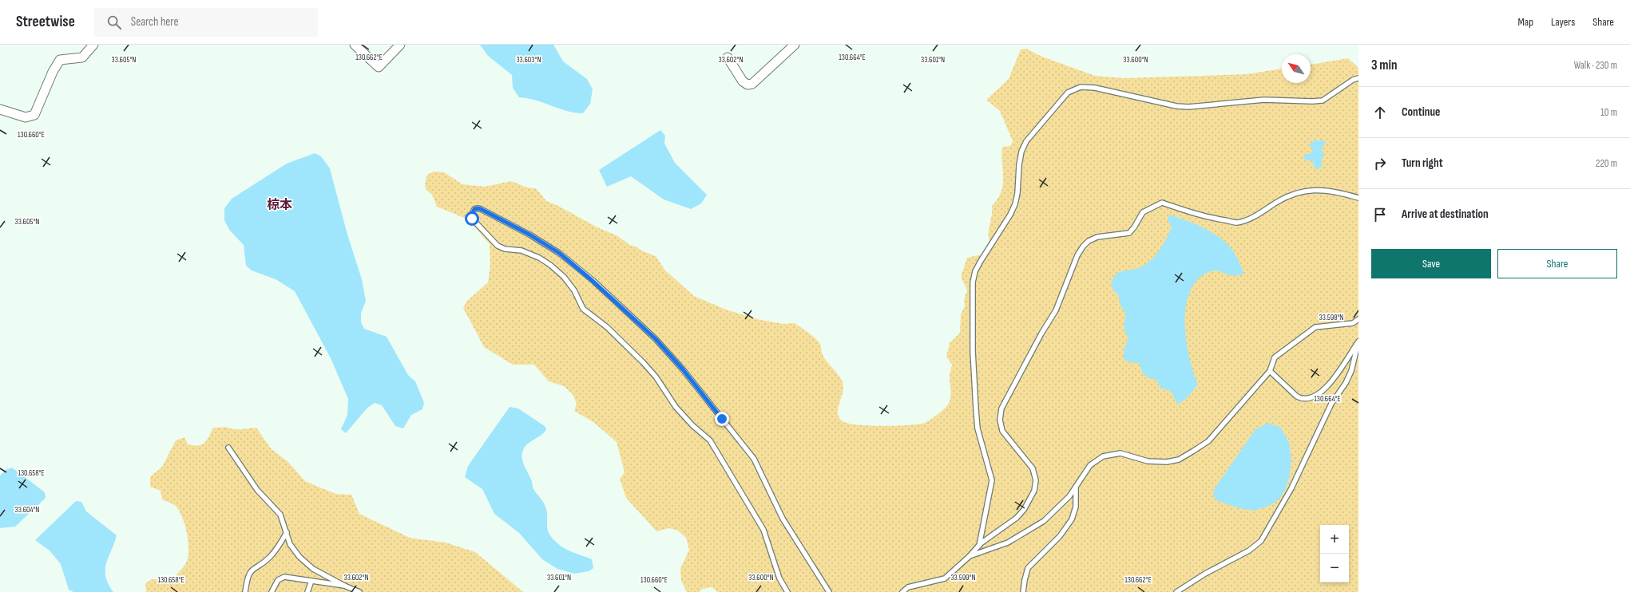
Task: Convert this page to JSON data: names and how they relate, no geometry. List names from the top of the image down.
{
  "districts": ["椋本"],
  "north": "top left",
  "page": {
    "header": "Streetwise",
    "search": "Search here",
    "nav": ["Map", "Layers", "Share"],
    "heading": ["3 min", "Walk · 230 m"],
    "list": [
      ["Continue", "10 m"],
      ["Turn right", "220 m"],
      "Arrive at destination"
    ],
    "buttons": ["Save", "Share"],
    "map_buttons": ["+", "−"]
  },
  "coordinates": [
    "130.662°E",
    "130.664°E",
    "33.605°N",
    "33.603°N",
    "33.602°N",
    "33.601°N",
    "33.600°N",
    "130.660°E",
    "33.598°N",
    "130.658°E",
    "33.604°N",
    "33.599°N"
  ]
}
